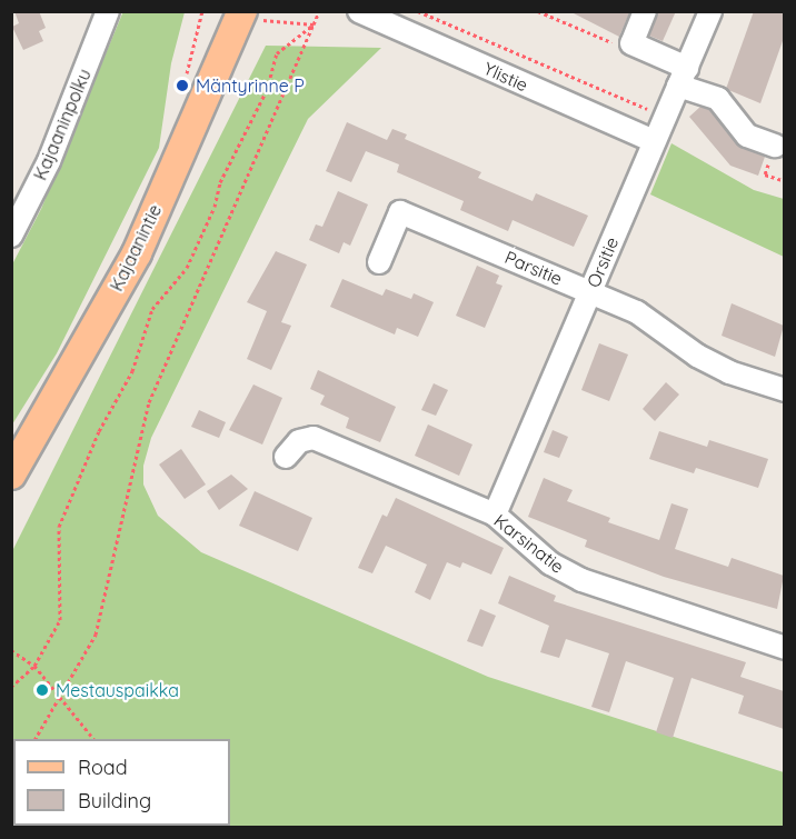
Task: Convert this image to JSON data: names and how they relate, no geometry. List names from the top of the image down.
{
  "streets": {
    "main road": ["Kajaanintie"],
    "street": [
      "Ylistie",
      "Kajaaninpolku",
      "Orsitie",
      "Parsitie",
      "Karsinatie"
    ]
  },
  "crossings": [
    ["Ylistie", "Orsitie"],
    ["Orsitie", "Parsitie"],
    ["Orsitie", "Karsinatie"]
  ],
  "places": ["Mäntyrinne P", "Mestauspaikka"],
  "legend": ["Road", "Building"]
}
